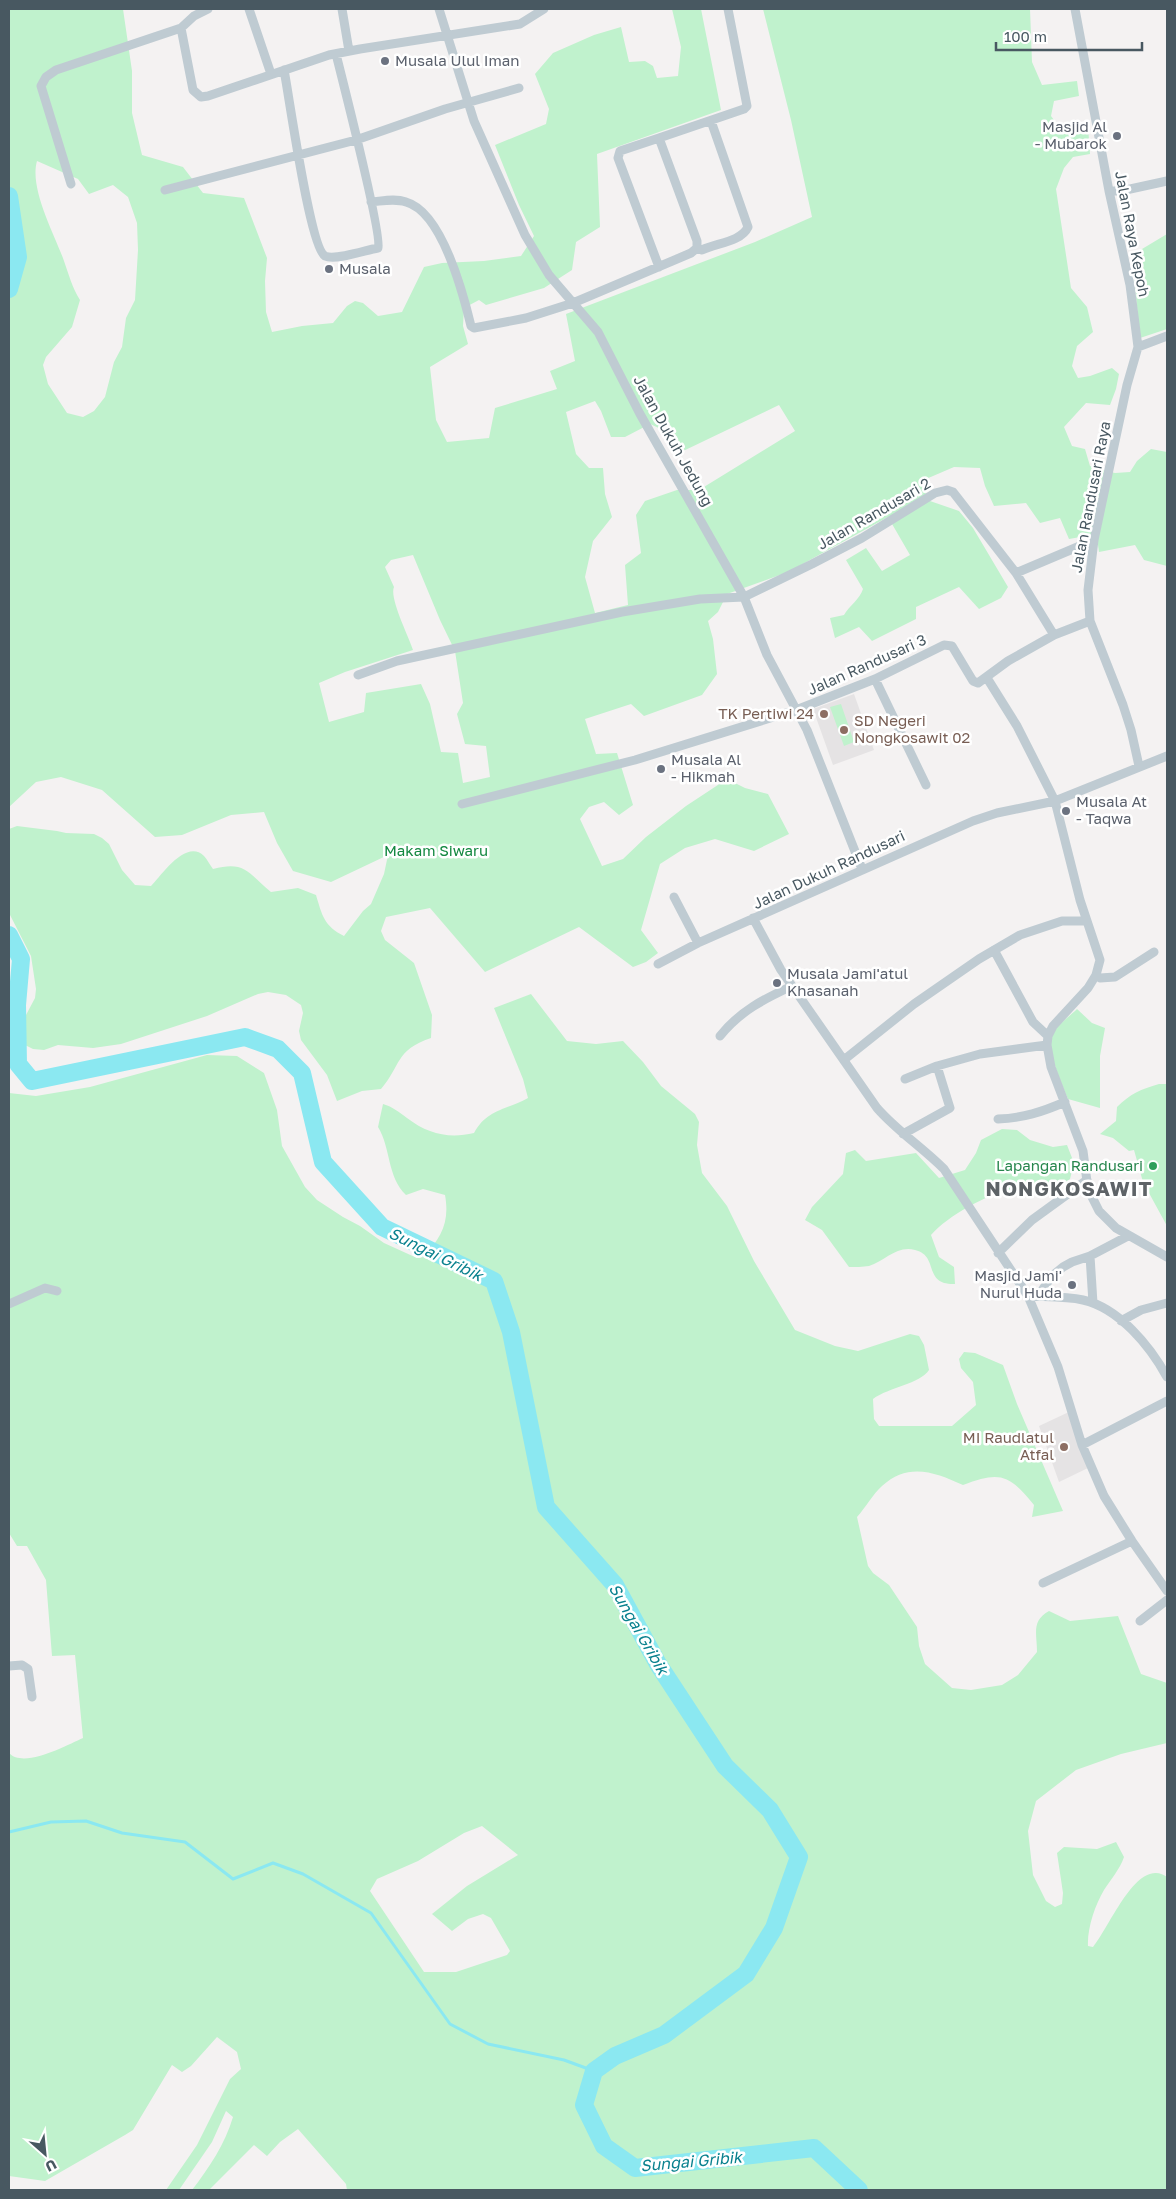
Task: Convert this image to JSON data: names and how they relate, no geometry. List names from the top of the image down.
{
  "streets": {
    "street": [
      "Jalan Raya Kepoh",
      "Jalan Dukuh Jedung",
      "Jalan Randusari Raya",
      "Jalan Randusari 2",
      "Jalan Randusari 3",
      "Jalan Dukuh Randusari"
    ]
  },
  "crossings": [
    ["Jalan Raya Kepoh", "Jalan Randusari Raya"],
    ["Jalan Dukuh Jedung", "Jalan Randusari 2"],
    ["Jalan Dukuh Jedung", "Jalan Randusari 3"],
    ["Jalan Dukuh Jedung", "Jalan Dukuh Randusari"],
    ["Jalan Randusari Raya", "Jalan Dukuh Randusari"]
  ],
  "districts": ["NONGKOSAWIT"],
  "water": ["Sungai Gribik"],
  "parks": ["Makam Siwaru"],
  "places": [
    "Musala Ulul Iman",
    "Masjid Al - Mubarok",
    "Musala",
    "TK Pertiwi 24",
    "SD Negeri Nongkosawit 02",
    "Musala Al - Hikmah",
    "Musala At - Taqwa",
    "Musala Jami'atul Khasanah",
    "Lapangan Randusari",
    "Masjid Jami' Nurul Huda",
    "MI Raudlatul Atfal"
  ],
  "scale_bar": "100 m",
  "north": "bottom right"
}
